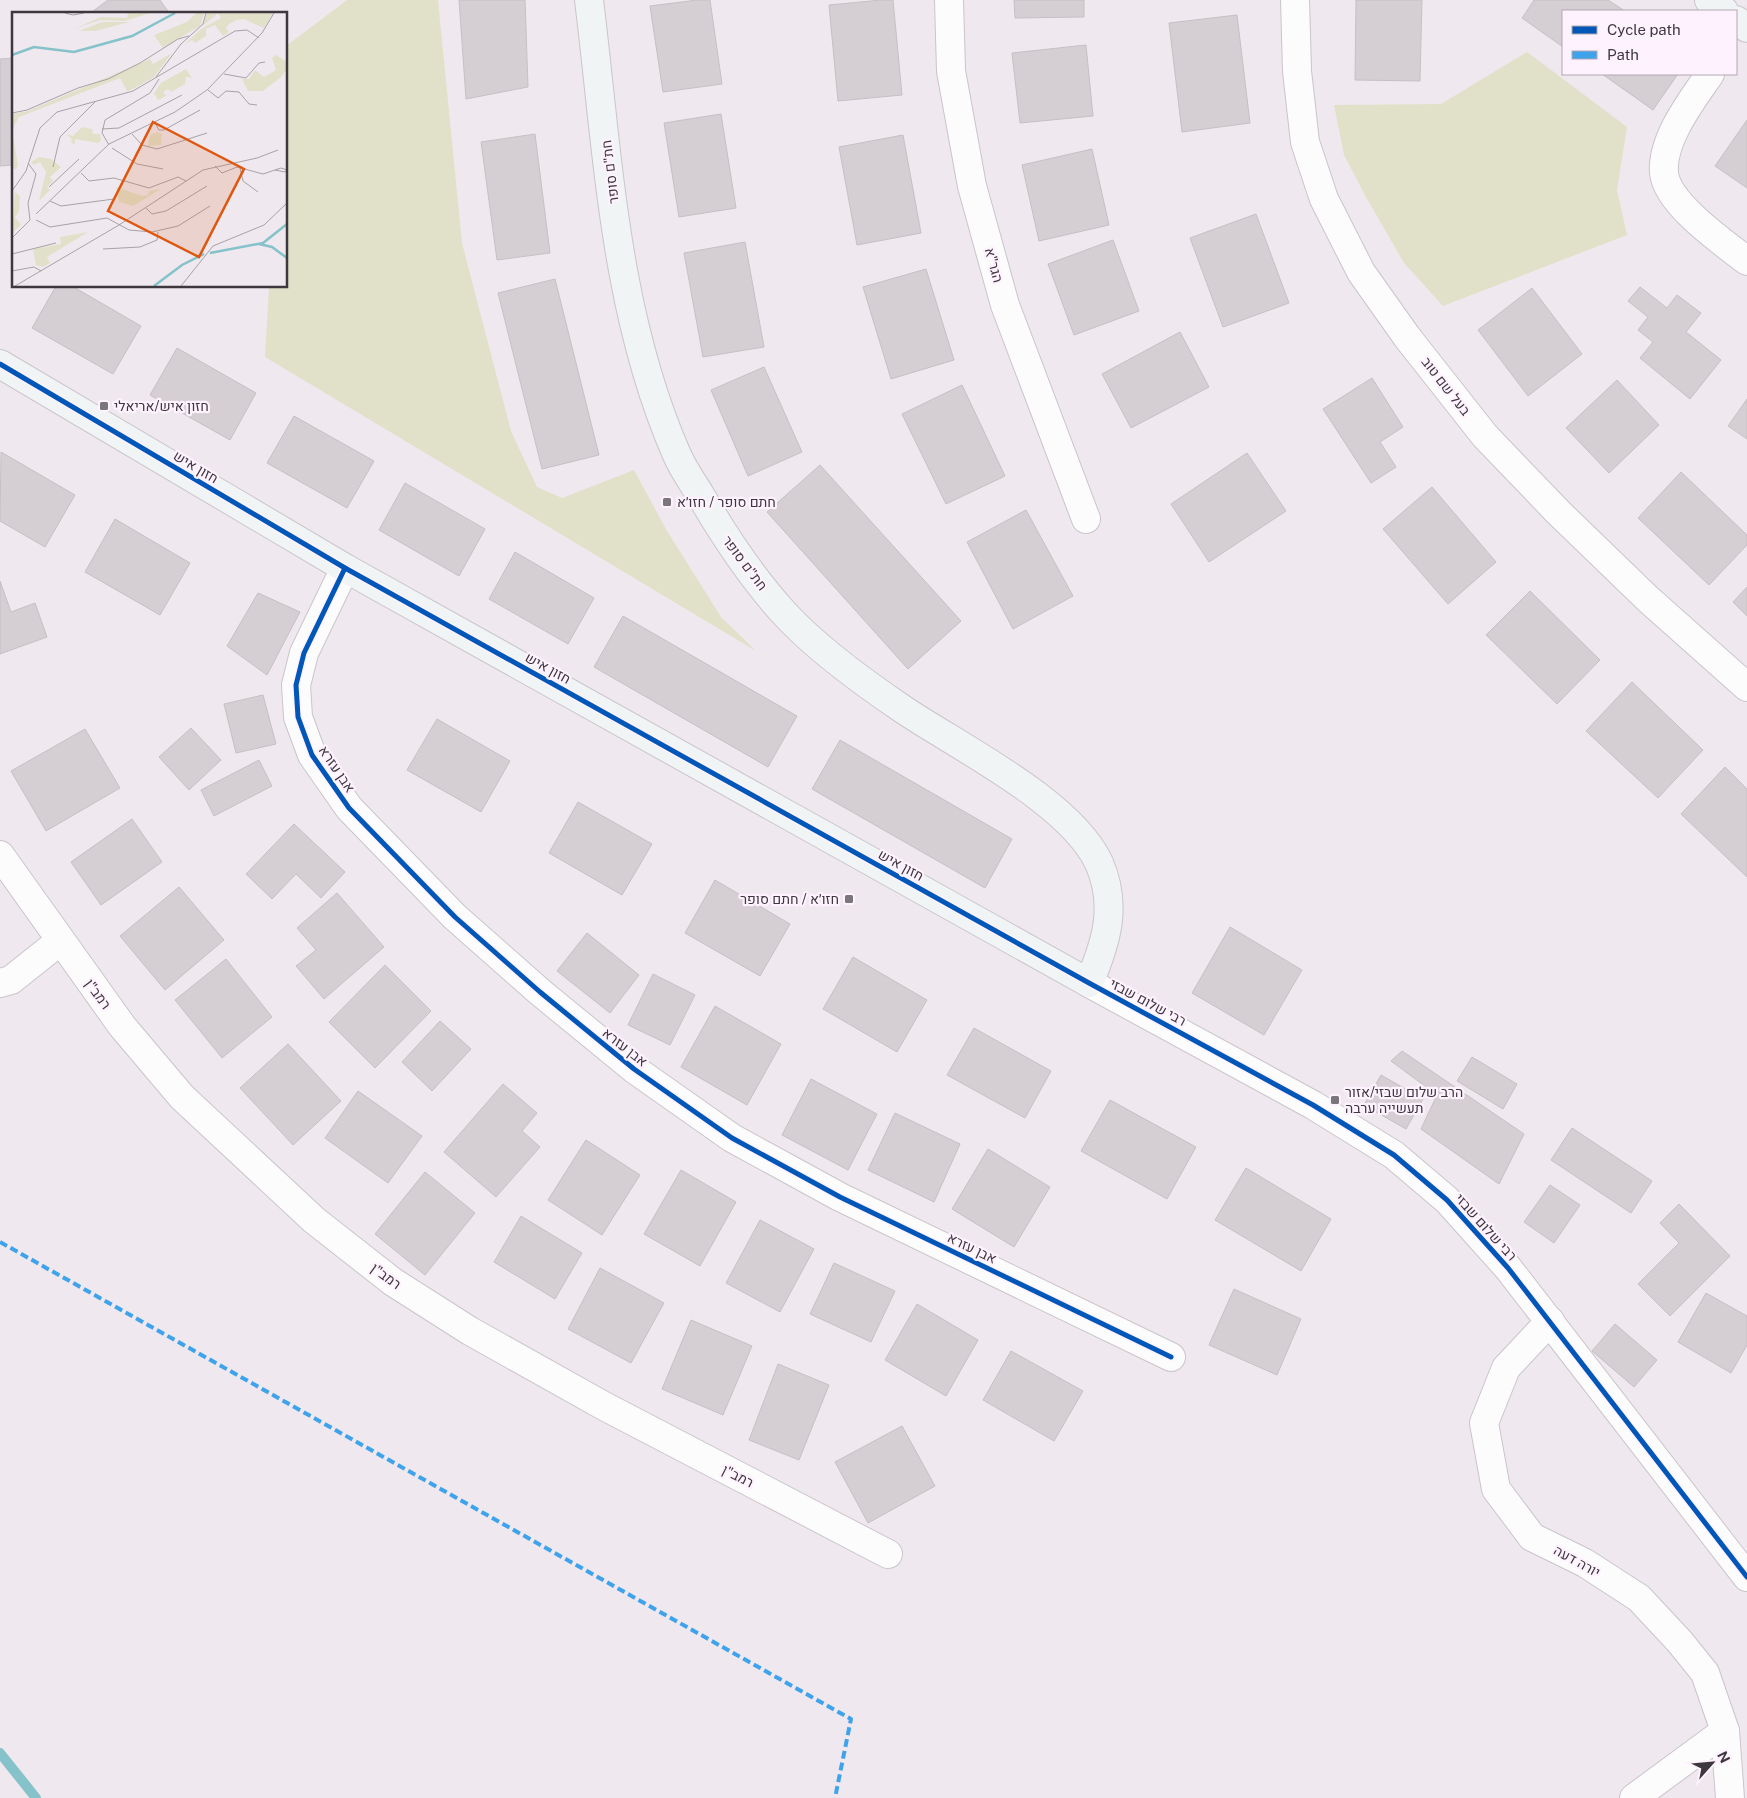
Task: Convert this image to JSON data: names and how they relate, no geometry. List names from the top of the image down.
{
  "streets": {
    "street": [
      "חת\"ם סופר",
      "הגר\"א",
      "בעל שם טוב",
      "חזון איש",
      "אבן עזרא",
      "רמב\"ן",
      "רבי שלום שבזי",
      "יורה דעה"
    ]
  },
  "crossings": [
    ["חת\"ם סופר", "חזון איש"],
    ["חת\"ם סופר", "רבי שלום שבזי"],
    ["חזון איש", "אבן עזרא"],
    ["חזון איש", "רבי שלום שבזי"],
    ["רבי שלום שבזי", "יורה דעה"]
  ],
  "places": {
    "transit": [
      "חזון איש/אריאלי",
      "חתם סופר / חזו׳א",
      "חזו׳א / חתם סופר",
      "הרב שלום שבזי/אזור תעשייה ערבה"
    ]
  },
  "legend": ["Cycle path", "Path"],
  "north": "top right"
}
